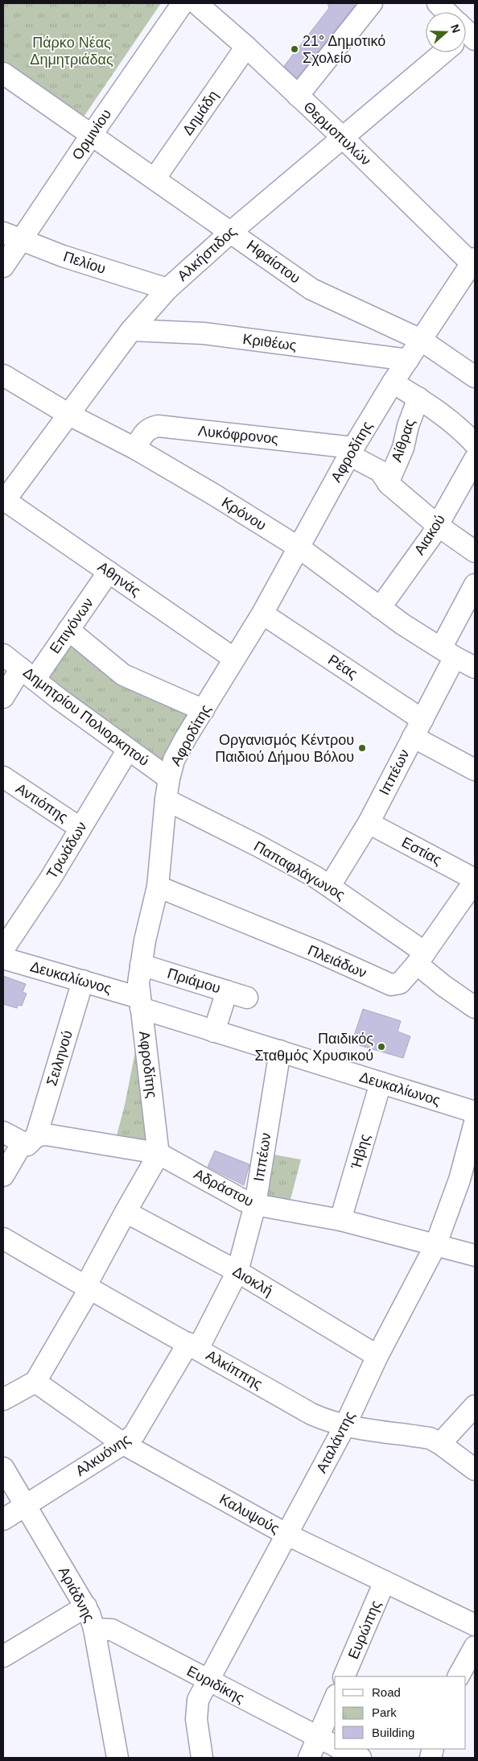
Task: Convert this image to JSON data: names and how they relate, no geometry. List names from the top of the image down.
{
  "streets": {
    "street": [
      "Δημάδη",
      "Θερμοπυλών",
      "Ορμινίου",
      "Αλκήστιδος",
      "Ηφαίστου",
      "Πελίου",
      "Κριθέως",
      "Λυκόφρoνος",
      "Αίθρας",
      "Αφροδίτης",
      "Κρόνου",
      "Αιακού",
      "Αθηνάς",
      "Επιγόνων",
      "Ρέας",
      "Δημητρίου Πολιορκητού",
      "Ιππέων",
      "Αντιόπης",
      "Τρωάδων",
      "Εστίας",
      "Παπαφλάγωνος",
      "Πλειάδων",
      "Δευκαλίωνος",
      "Πριάμου",
      "Σειληνού",
      "Ήβης",
      "Αδράστου",
      "Διοκλή",
      "Αλκίππης",
      "Αταλάντης",
      "Αλκυόνης",
      "Καλυψούς",
      "Αριάδνης",
      "Ευρώπης",
      "Ευριδίκης"
    ]
  },
  "crossings": [
    ["Δημάδη", "Θερμοπυλών"],
    ["Δημάδη", "Ηφαίστου"],
    ["Θερμοπυλών", "Αλκήστιδος"],
    ["Θερμοπυλών", "Αφροδίτης"],
    ["Ορμινίου", "Ηφαίστου"],
    ["Ορμινίου", "Πελίου"],
    ["Αλκήστιδος", "Ηφαίστου"],
    ["Αλκήστιδος", "Πελίου"],
    ["Αλκήστιδος", "Κριθέως"],
    ["Αλκήστιδος", "Κρόνου"],
    ["Αλκήστιδος", "Αθηνάς"],
    ["Ηφαίστου", "Αφροδίτης"],
    ["Κριθέως", "Αφροδίτης"],
    ["Λυκόφρoνος", "Αίθρας"],
    ["Λυκόφρoνος", "Αφροδίτης"],
    ["Λυκόφρoνος", "Κρόνου"],
    ["Λυκόφρoνος", "Αιακού"],
    ["Αφροδίτης", "Κρόνου"],
    ["Αφροδίτης", "Αθηνάς"],
    ["Αφροδίτης", "Ρέας"],
    ["Αφροδίτης", "Δημητρίου Πολιορκητού"],
    ["Αφροδίτης", "Παπαφλάγωνος"],
    ["Αφροδίτης", "Πλειάδων"],
    ["Αφροδίτης", "Δευκαλίωνος"],
    ["Αφροδίτης", "Πριάμου"],
    ["Αφροδίτης", "Αδράστου"],
    ["Κρόνου", "Αιακού"],
    ["Κρόνου", "Ιππέων"],
    ["Αθηνάς", "Επιγόνων"],
    ["Επιγόνων", "Δημητρίου Πολιορκητού"],
    ["Ρέας", "Ιππέων"],
    ["Δημητρίου Πολιορκητού", "Τρωάδων"],
    ["Ιππέων", "Εστίας"],
    ["Ιππέων", "Παπαφλάγωνος"],
    ["Ιππέων", "Δευκαλίωνος"],
    ["Ιππέων", "Αδράστου"],
    ["Ιππέων", "Διοκλή"],
    ["Ιππέων", "Αλκίππης"],
    ["Ιππέων", "Αλκυόνης"],
    ["Αντιόπης", "Τρωάδων"],
    ["Εστίας", "Πλειάδων"],
    ["Παπαφλάγωνος", "Πλειάδων"],
    ["Δευκαλίωνος", "Σειληνού"],
    ["Δευκαλίωνος", "Ήβης"],
    ["Σειληνού", "Αδράστου"],
    ["Ήβης", "Αδράστου"],
    ["Αδράστου", "Αταλάντης"],
    ["Διοκλή", "Αταλάντης"],
    ["Αλκίππης", "Αταλάντης"],
    ["Αλκίππης", "Αλκυόνης"],
    ["Αταλάντης", "Καλυψούς"],
    ["Αταλάντης", "Ευριδίκης"],
    ["Αλκυόνης", "Καλυψούς"],
    ["Αλκυόνης", "Αριάδνης"],
    ["Καλυψούς", "Ευρώπης"],
    ["Αριάδνης", "Ευριδίκης"]
  ],
  "parks": ["Πάρκο Νέας Δημητριάδας"],
  "places": ["21° Δημοτικό Σχολείο", "Οργανισμός Κέντρου Παιδιού Δήμου Βόλου", "Παιδικός Σταθμός Χρυσικού"],
  "legend": ["Road", "Park", "Building"],
  "north": "right"
}
